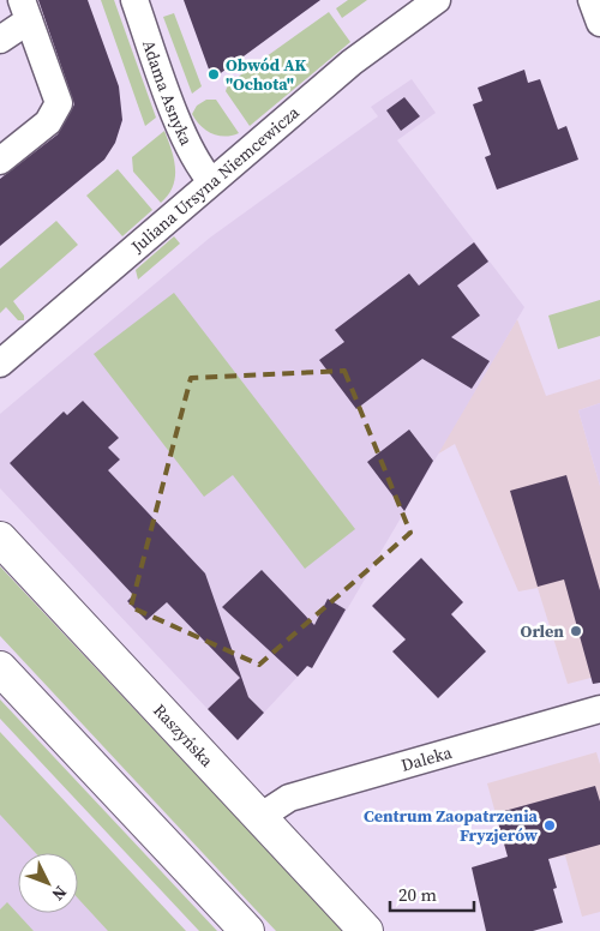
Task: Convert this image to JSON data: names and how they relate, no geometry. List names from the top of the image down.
{
  "streets": {
    "main road": ["Raszyńska"],
    "street": ["Adama Asnyka", "Juliana Ursyna Niemcewicza", "Daleka"]
  },
  "crossings": [
    ["Adama Asnyka", "Juliana Ursyna Niemcewicza"],
    ["Raszyńska", "Daleka"]
  ],
  "places": ["Obwód AK \"Ochota\"", "Orlen", "Centrum Zaopatrzenia Fryzjerów"],
  "scale_bar": "20 m",
  "north": "bottom right"
}
